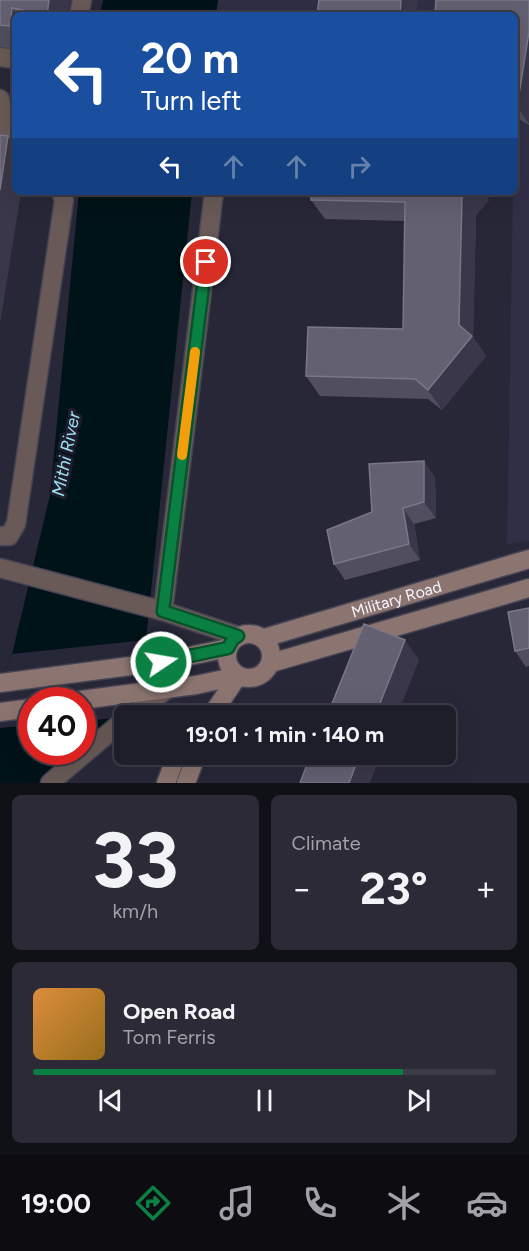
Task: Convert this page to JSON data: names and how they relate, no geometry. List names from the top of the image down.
{
  "streets": {
    "street": ["Military Road"]
  },
  "water": ["Mithi River"],
  "page": {
    "turn": ["20 m", "Turn left"],
    "limit": "40",
    "trip": "19:01 · 1 min · 140 m",
    "tile": [
      ["33", "km/h"],
      "Climate"
    ],
    "heat": ["−", "23°", "+"],
    "song": ["Open Road", "Tom Ferris"],
    "tabs": "19:00"
  }
}
